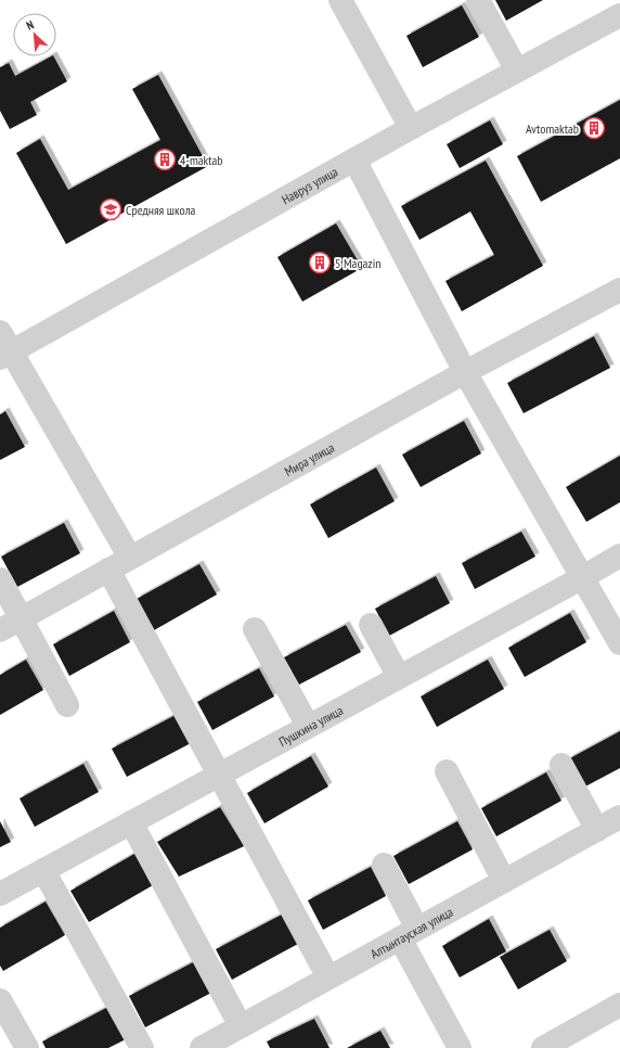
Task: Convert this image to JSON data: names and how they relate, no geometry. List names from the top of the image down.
{
  "streets": {
    "street": [
      "Навруз улица",
      "Мира улица",
      "Пушкина улица",
      "Алтынтауская улица"
    ]
  },
  "places": {
    "building": ["Avtomaktab", "4-maktab", "5 Magazin"],
    "school or university": ["Средняя школа"]
  },
  "north": "top left"
}
